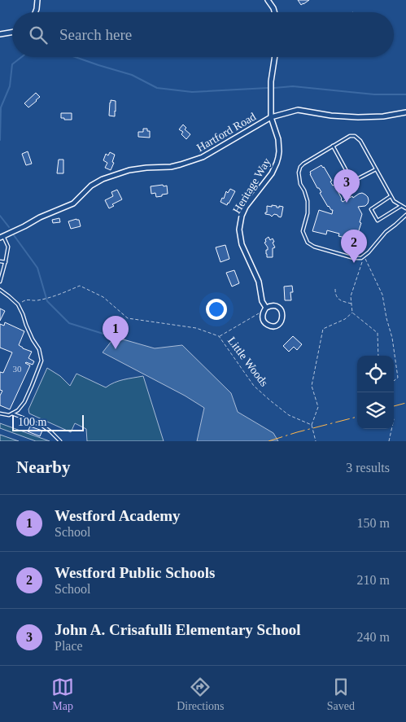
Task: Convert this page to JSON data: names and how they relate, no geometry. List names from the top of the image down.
{
  "streets": {
    "street": ["Hartford Road", "Heritage Way"],
    "path": ["Little Woods"]
  },
  "crossings": [
    ["Hartford Road", "Heritage Way"]
  ],
  "house_numbers": ["30"],
  "scale_bar": "100 m",
  "page": {
    "search": "Search here",
    "pins": ["3", "2", "1"],
    "scale": "100 m",
    "heading": ["Nearby", "3 results"],
    "list": [
      {
        "mark": "1",
        "name": "Westford Academy",
        "note": "School",
        "value": "150 m"
      },
      {
        "mark": "2",
        "name": "Westford Public Schools",
        "note": "School",
        "value": "210 m"
      },
      {
        "mark": "3",
        "name": "John A. Crisafulli Elementary School",
        "note": "Place",
        "value": "240 m"
      }
    ],
    "nav": ["Map", "Directions", "Saved"]
  }
}
